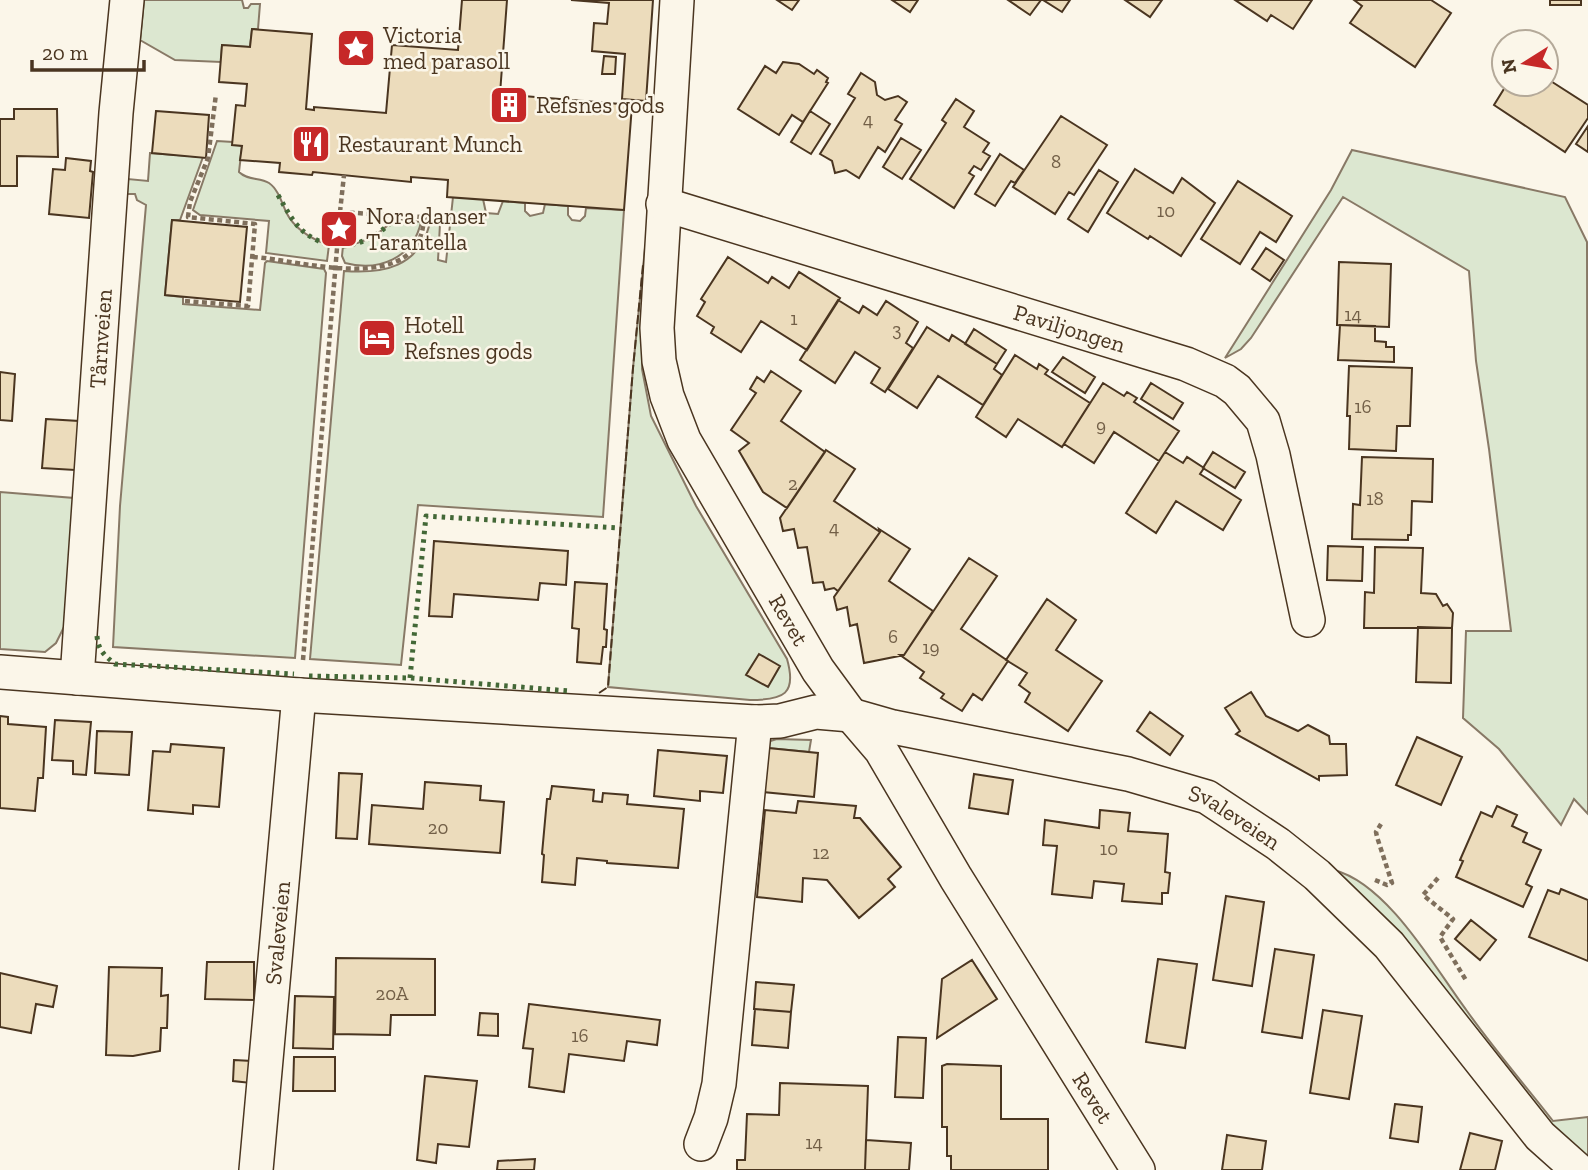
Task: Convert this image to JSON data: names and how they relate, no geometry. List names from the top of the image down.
{
  "streets": {
    "street": [
      "Paviljongen",
      "Tårnveien",
      "Revet",
      "Svaleveien"
    ]
  },
  "crossings": [
    ["Paviljongen", "Revet"],
    ["Tårnveien", "Svaleveien"],
    ["Revet", "Svaleveien"]
  ],
  "places": {
    "place": ["Victoria med parasoll", "Nora danser Tarantella"],
    "building": ["Refsnes gods"],
    "restaurant": ["Restaurant Munch"],
    "hotel": ["Hotell Refsnes gods"]
  },
  "house_numbers": [
    "4",
    "8",
    "10",
    "14",
    "1",
    "3",
    "16",
    "9",
    "2",
    "18",
    "4",
    "6",
    "19",
    "20",
    "10",
    "12",
    "20A",
    "16",
    "14"
  ],
  "scale_bar": "20 m",
  "north": "left"
}
